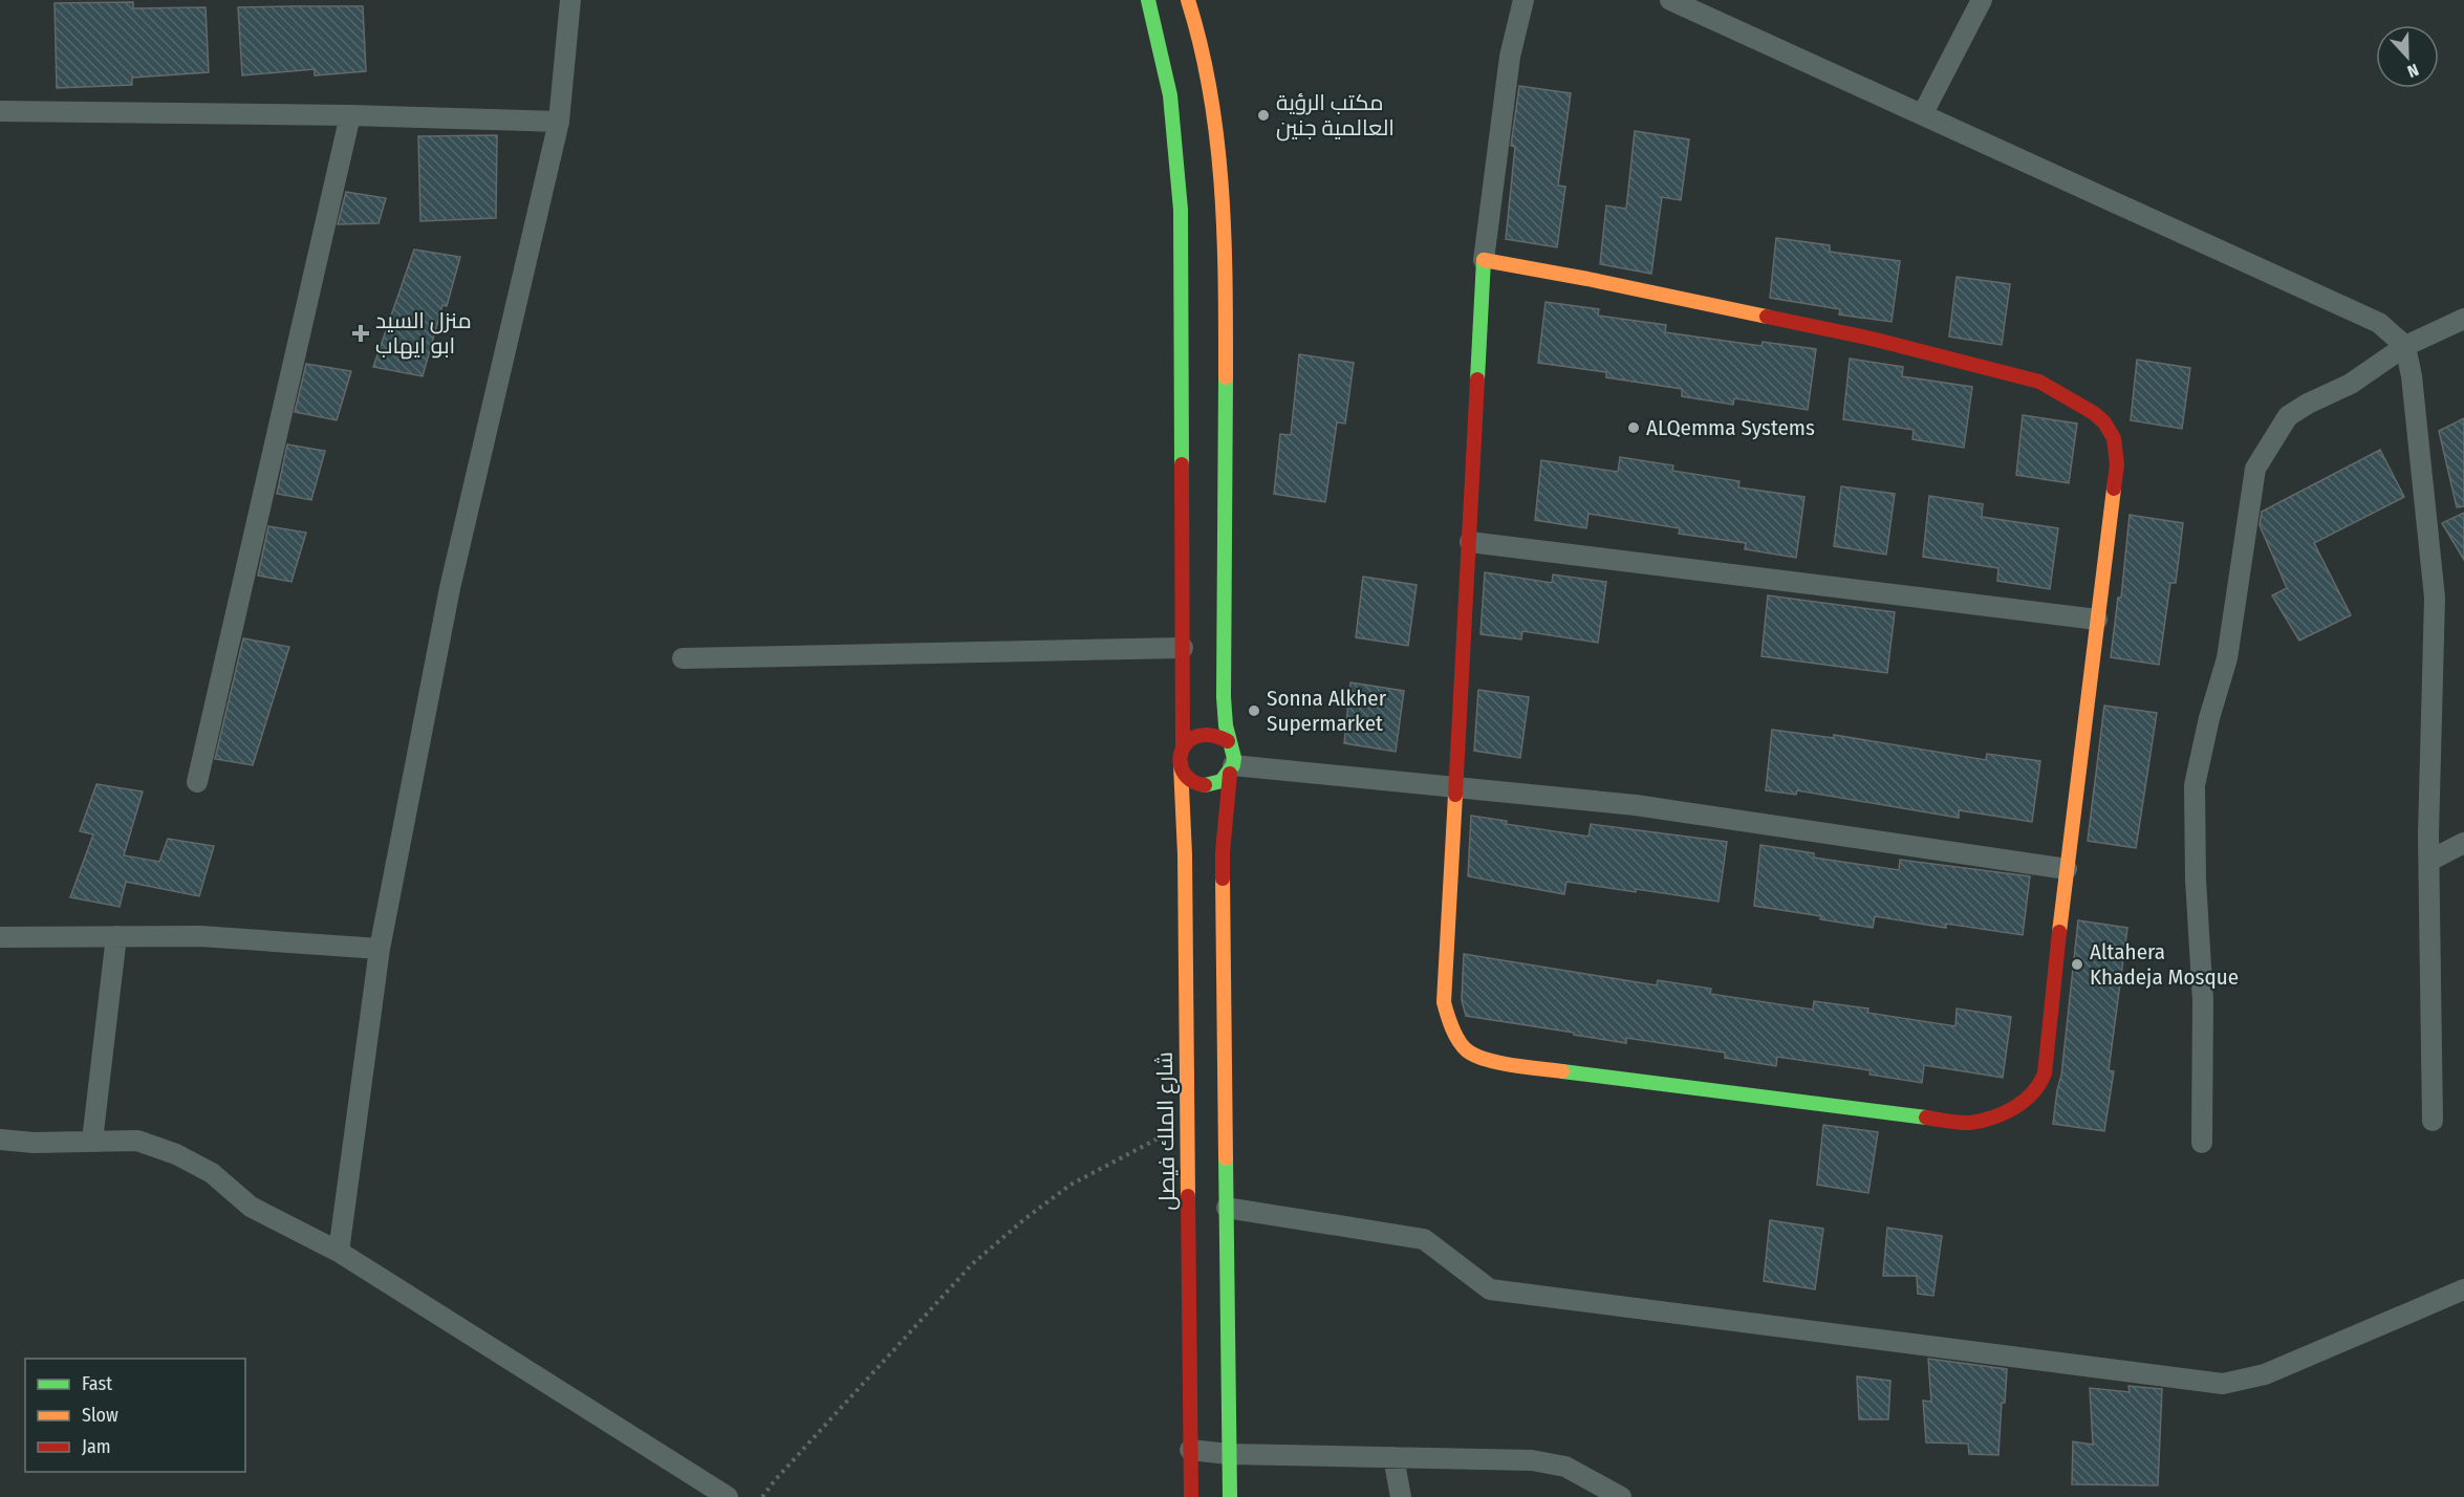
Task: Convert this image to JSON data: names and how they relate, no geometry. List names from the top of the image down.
{
  "streets": {
    "main road": ["شارع الملك فيصل"]
  },
  "places": {
    "other": [
      "مكتب الرؤية العالمية جنين",
      "ALQemma Systems",
      "Sonna Alkher Supermarket",
      "Altahera Khadeja Mosque"
    ],
    "health": ["منزل السيد ابو ايهاب"]
  },
  "legend": ["Fast", "Slow", "Jam"],
  "north": "bottom"
}
